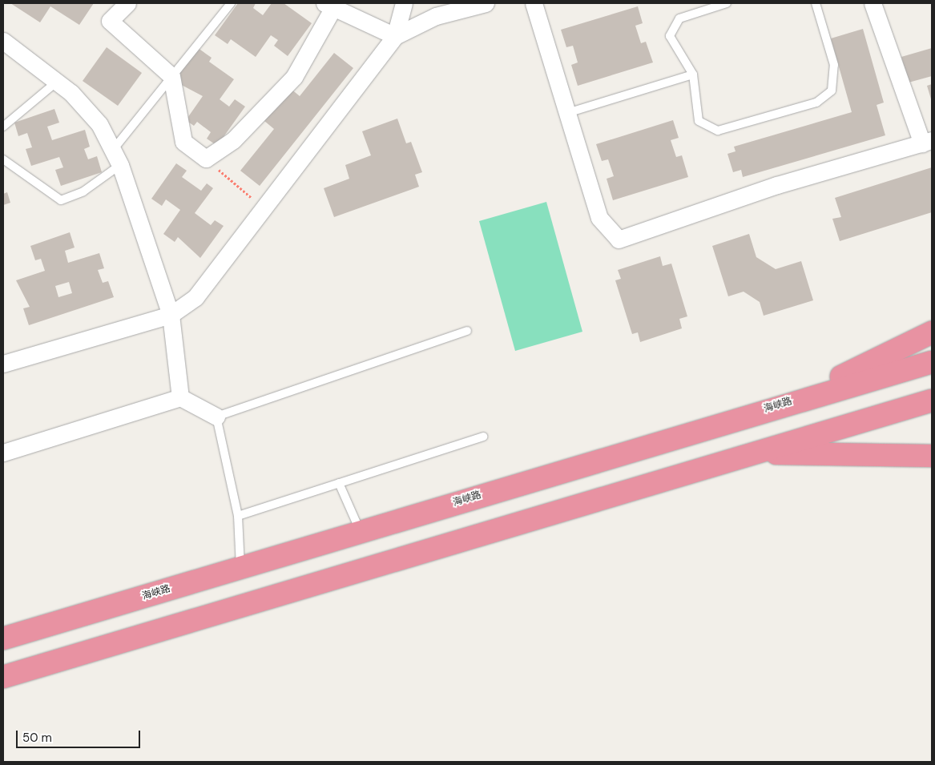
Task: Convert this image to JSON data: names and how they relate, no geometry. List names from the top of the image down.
{
  "streets": {
    "highway": ["海峡路"]
  },
  "scale_bar": "50 m"
}
